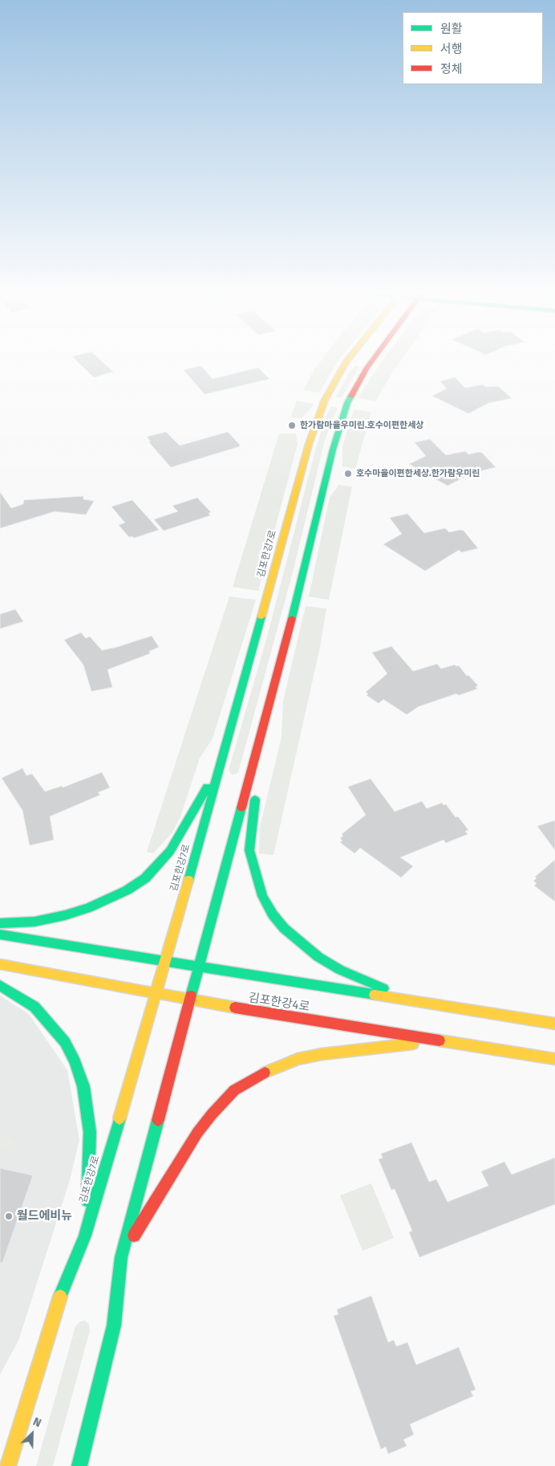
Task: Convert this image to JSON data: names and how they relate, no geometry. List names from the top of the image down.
{
  "streets": {
    "main road": ["김포한강7로", "김포한강4로"]
  },
  "crossings": [
    ["김포한강7로", "김포한강4로"]
  ],
  "places": ["한가람마을우미린.호수이편한세상", "호수마을이편한세상.한가람우미린", "월드에비뉴"],
  "legend": ["원활", "서행", "정체"],
  "north": "top right"
}
